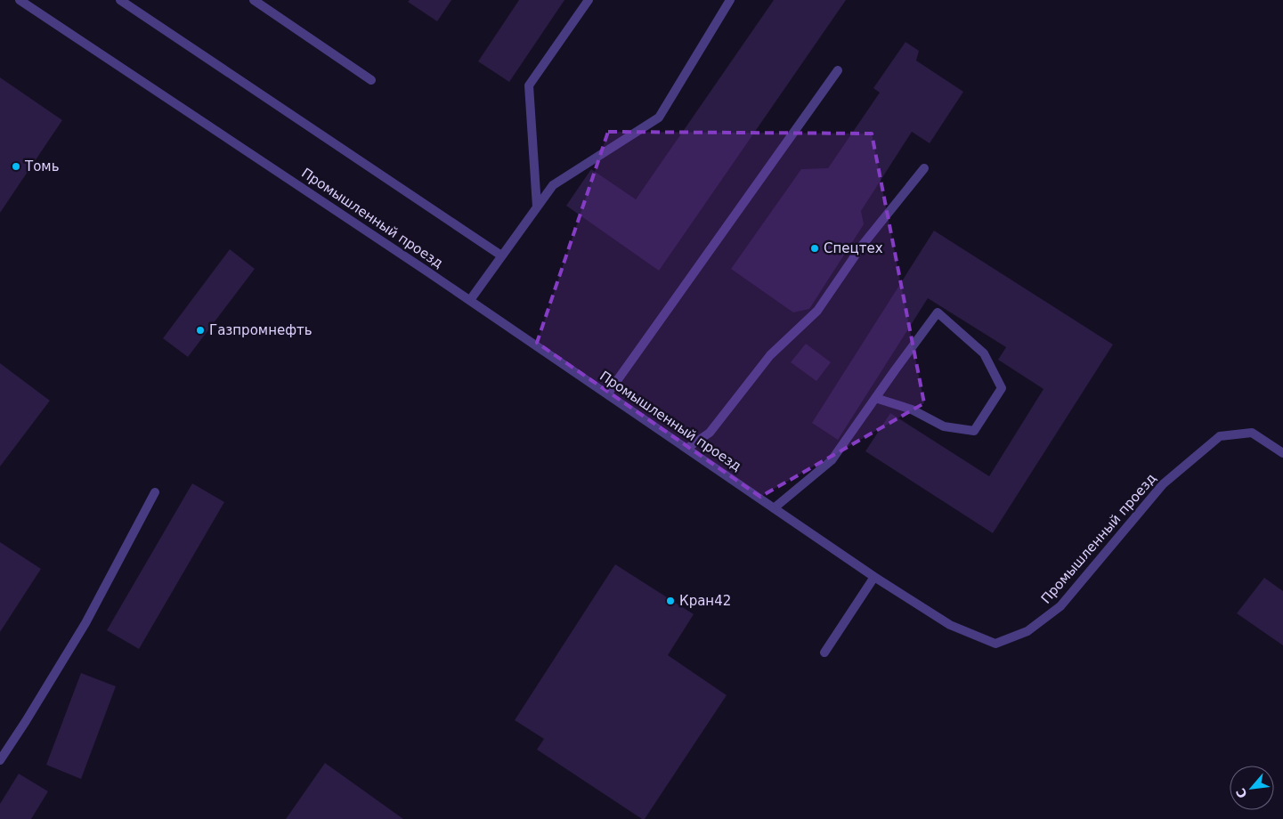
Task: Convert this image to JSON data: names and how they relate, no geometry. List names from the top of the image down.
{
  "streets": {
    "lane": ["Промышленный проезд"]
  },
  "places": [
    "Томь",
    "Спецтех",
    "Газпромнефть",
    "Кран42"
  ],
  "north": "bottom left"
}
